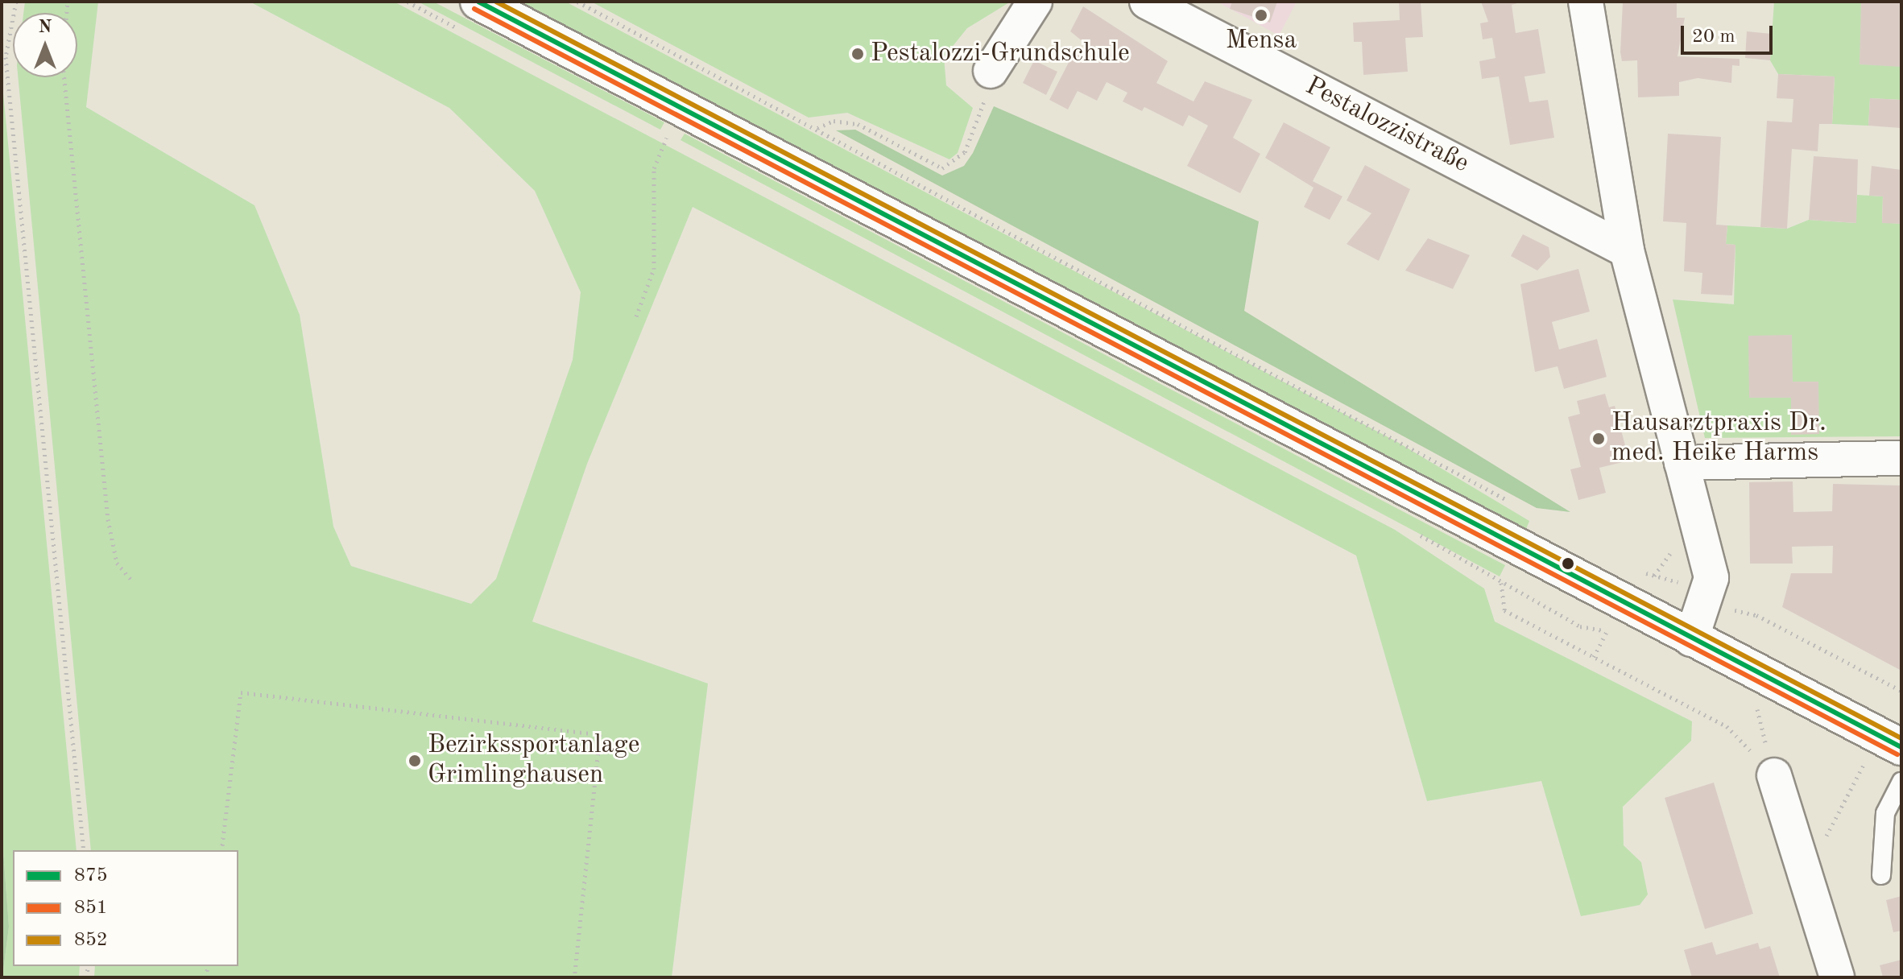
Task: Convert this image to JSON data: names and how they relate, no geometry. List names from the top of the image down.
{
  "streets": {
    "street": ["Pestalozzistraße"]
  },
  "places": [
    "Mensa",
    "Pestalozzi-Grundschule",
    "Hausarztpraxis Dr. med. Heike Harms",
    "Bezirkssportanlage Grimlinghausen"
  ],
  "lines": ["transit line 875", "transit line 852", "transit line 851"],
  "legend": ["875", "851", "852"],
  "scale_bar": "20 m",
  "north": "top"
}
